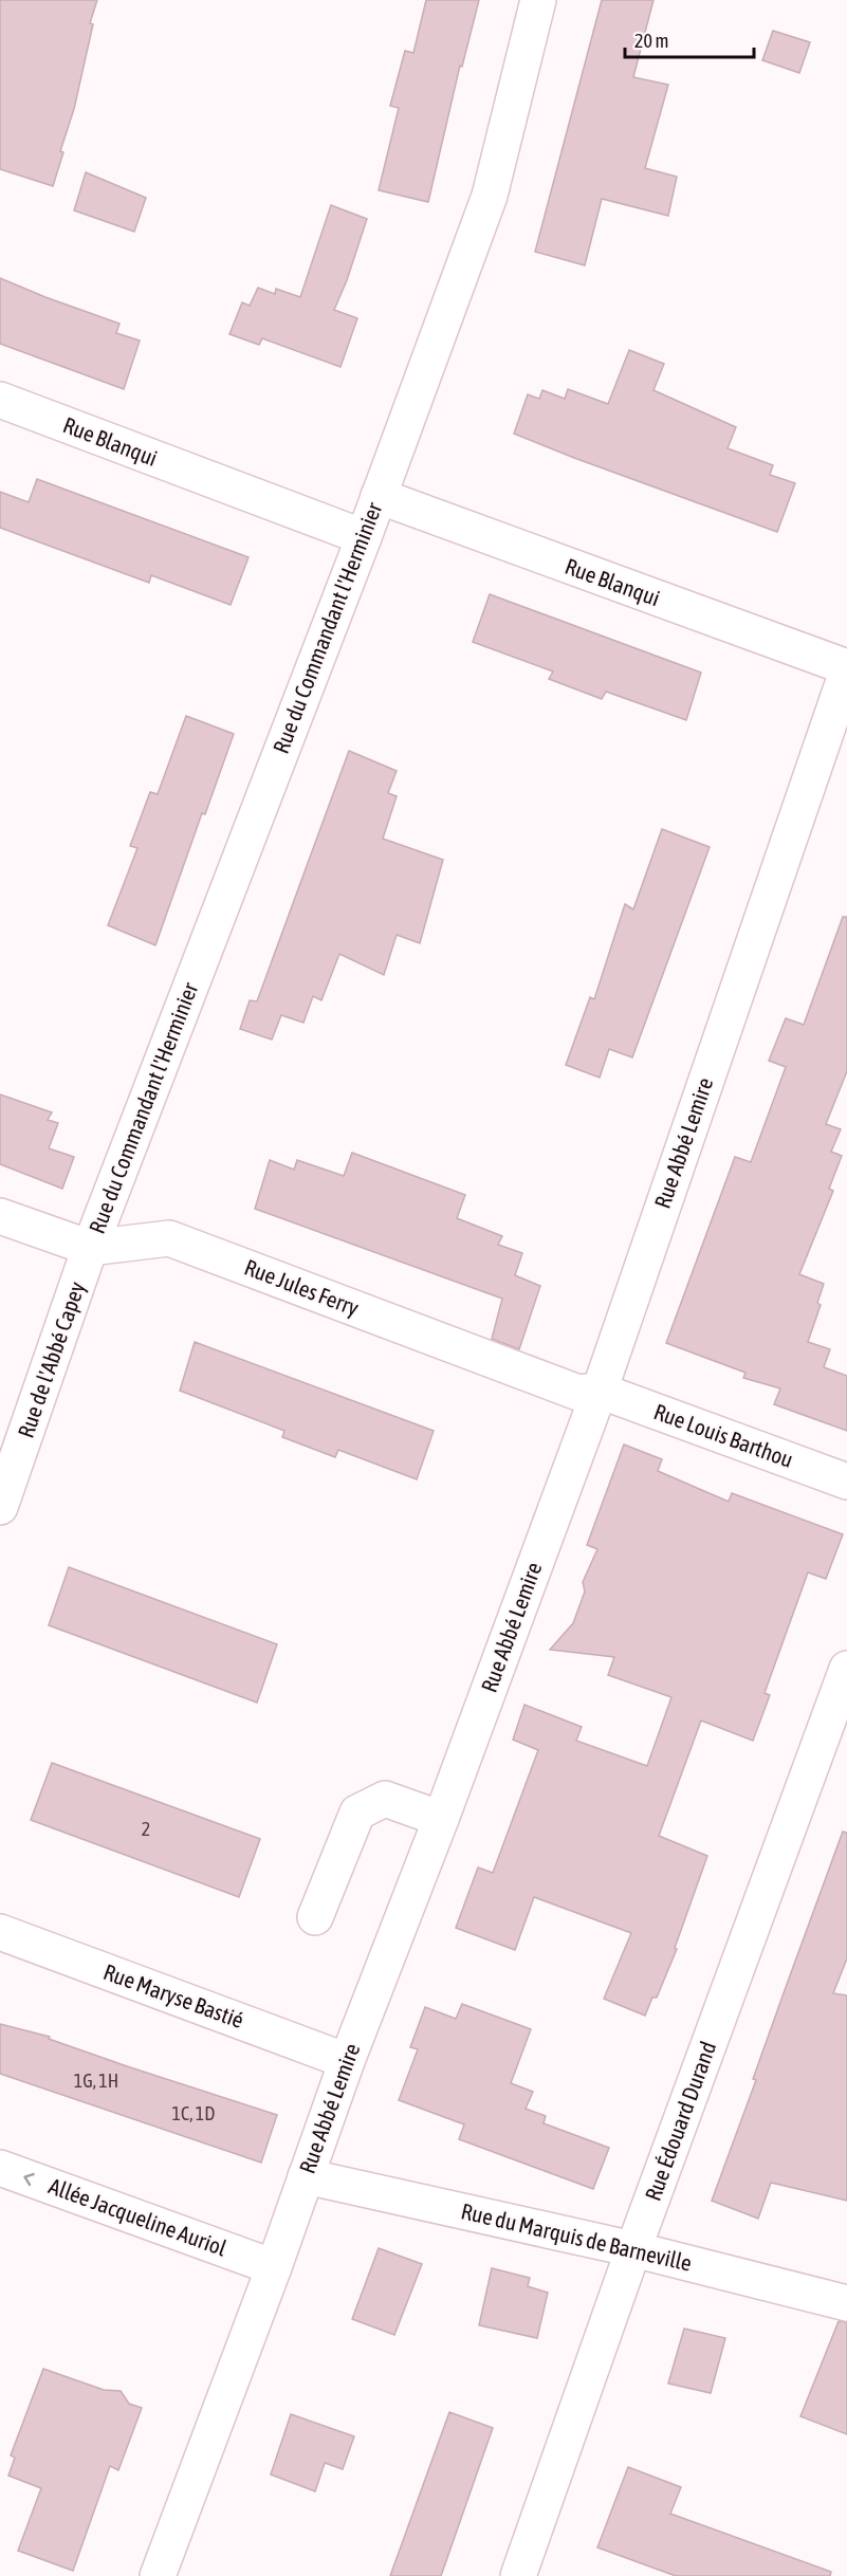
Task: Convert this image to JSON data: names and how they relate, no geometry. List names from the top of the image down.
{
  "streets": {
    "street": [
      "Rue Blanqui",
      "Rue du Commandant l'Herminier",
      "Rue Abbé Lemire",
      "Rue Jules Ferry",
      "Rue de l'Abbé Capey",
      "Rue Louis Barthou",
      "Rue Maryse Bastié",
      "Rue Édouard Durand",
      "Allée Jacqueline Auriol",
      "Rue du Marquis de Barneville"
    ]
  },
  "crossings": [
    ["Rue Blanqui", "Rue du Commandant l'Herminier"],
    ["Rue Blanqui", "Rue Abbé Lemire"],
    ["Rue du Commandant l'Herminier", "Rue Jules Ferry"],
    ["Rue du Commandant l'Herminier", "Rue de l'Abbé Capey"],
    ["Rue Abbé Lemire", "Rue Jules Ferry"],
    ["Rue Abbé Lemire", "Rue Louis Barthou"],
    ["Rue Abbé Lemire", "Rue Maryse Bastié"],
    ["Rue Abbé Lemire", "Allée Jacqueline Auriol"],
    ["Rue Abbé Lemire", "Rue du Marquis de Barneville"],
    ["Rue Jules Ferry", "Rue de l'Abbé Capey"],
    ["Rue Jules Ferry", "Rue Louis Barthou"],
    ["Rue Édouard Durand", "Rue du Marquis de Barneville"]
  ],
  "one_way": ["Allée Jacqueline Auriol"],
  "house_numbers": ["2", "1G, 1H", "1C, 1D"],
  "scale_bar": "20 m"
}
